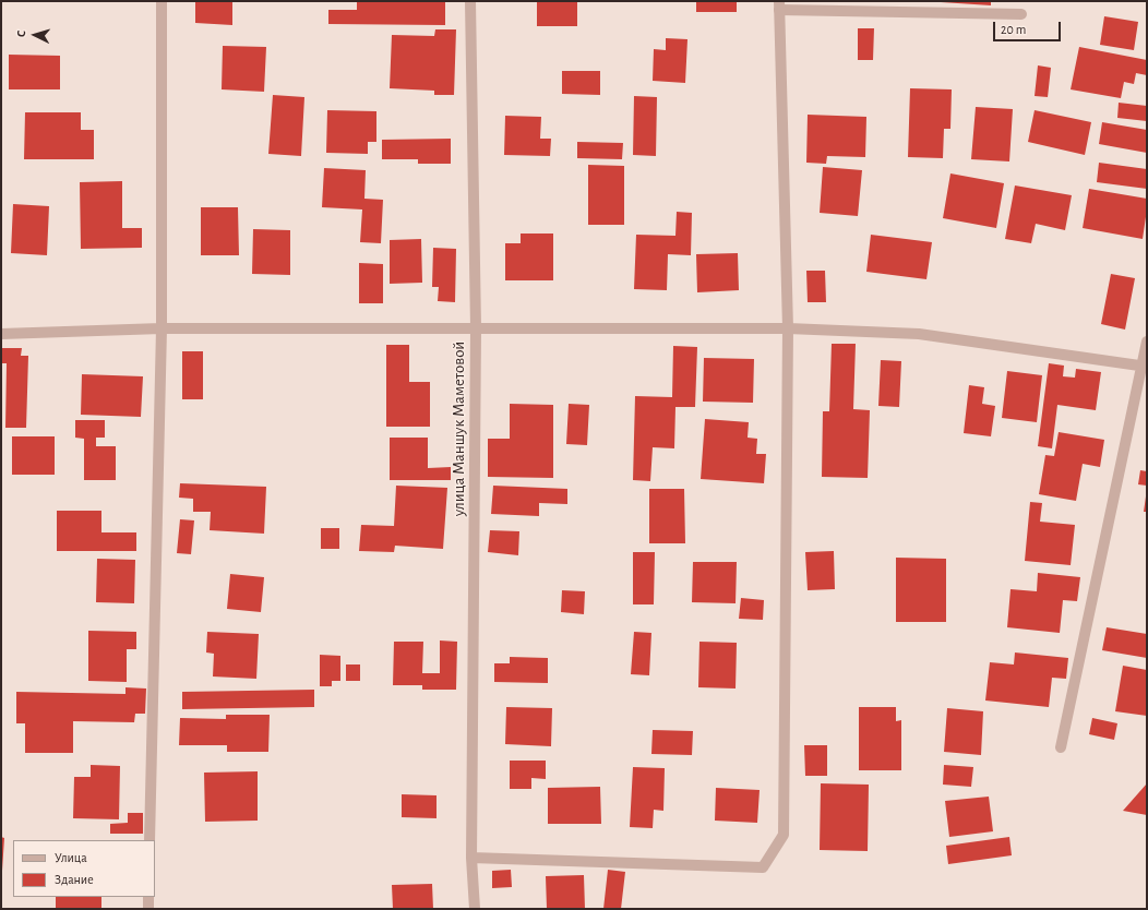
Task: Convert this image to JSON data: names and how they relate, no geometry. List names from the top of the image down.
{
  "streets": {
    "street": ["улица Маншук Маметовой"]
  },
  "legend": ["Улица", "Здание"],
  "scale_bar": "20 m",
  "north": "left"
}
